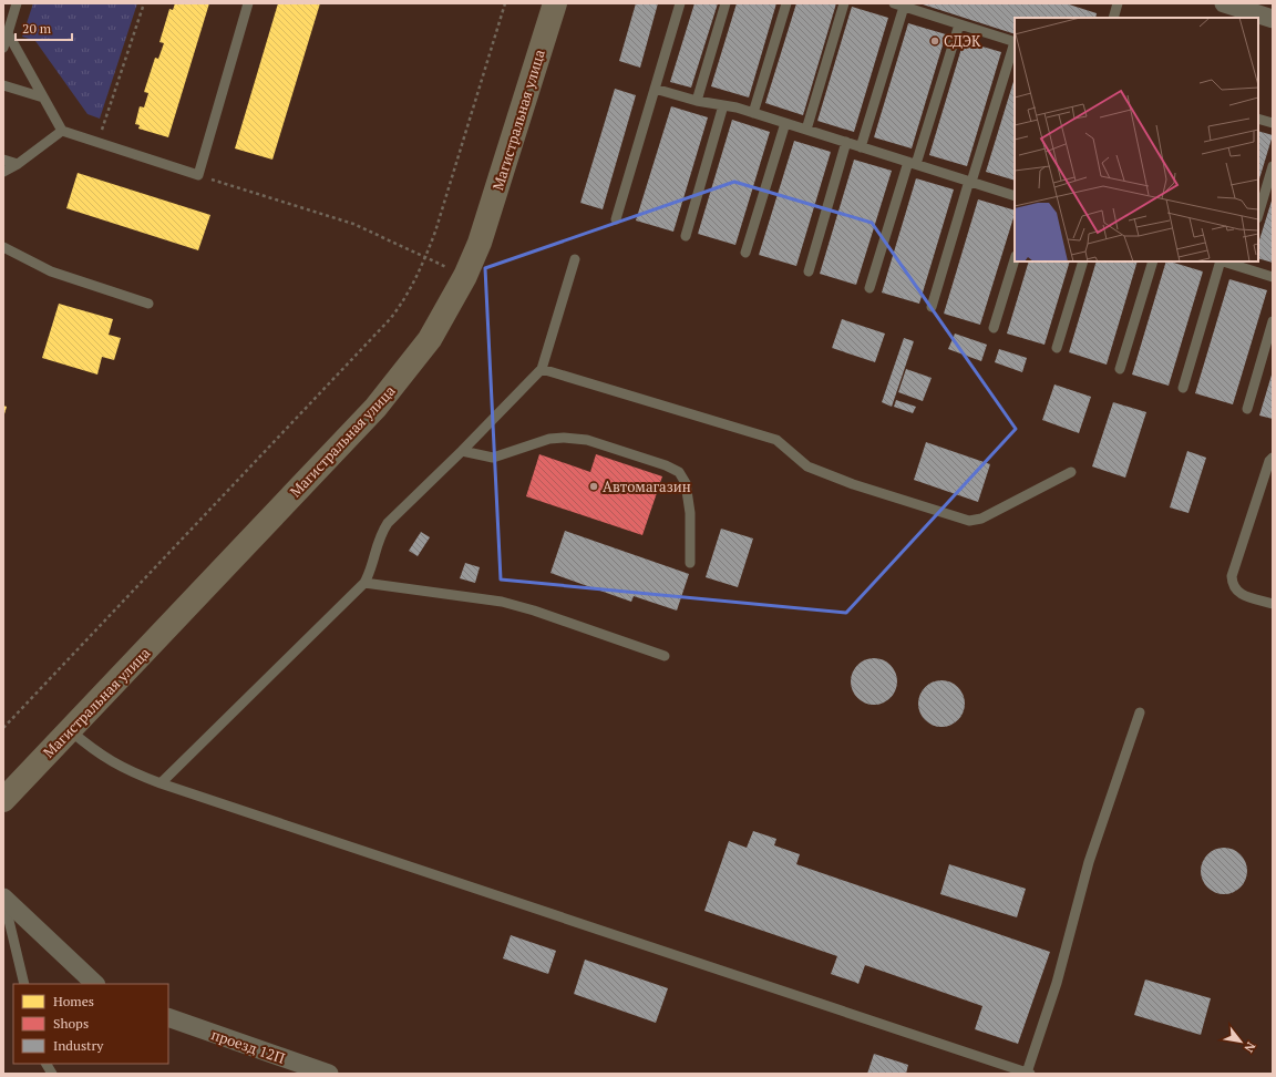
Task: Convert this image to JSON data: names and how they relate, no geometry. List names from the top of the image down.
{
  "streets": {
    "main road": ["Магистральная улица"],
    "street": ["проезд 12П"]
  },
  "places": ["СДЭК", "Автомагазин"],
  "legend": ["Homes", "Shops", "Industry"],
  "scale_bar": "20 m",
  "north": "bottom right"
}
